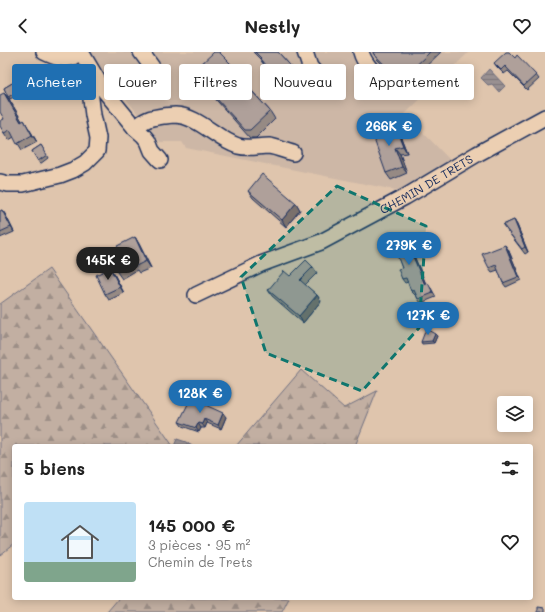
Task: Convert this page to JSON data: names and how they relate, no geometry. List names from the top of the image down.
{
  "streets": {
    "street": ["CHEMIN DE TRETS"]
  },
  "page": {
    "header": "Nestly",
    "chip": [
      "Acheter",
      "Louer",
      "Filtres",
      "Nouveau",
      "Appartement"
    ],
    "price": [
      "266K €",
      "279K €",
      "145K €",
      "127K €",
      "128K €"
    ],
    "heading": "5 biens",
    "list": [
      {
        "name": "145 000 €",
        "note": "3 pièces · 95 m² · Chemin de Trets"
      }
    ]
  }
}
